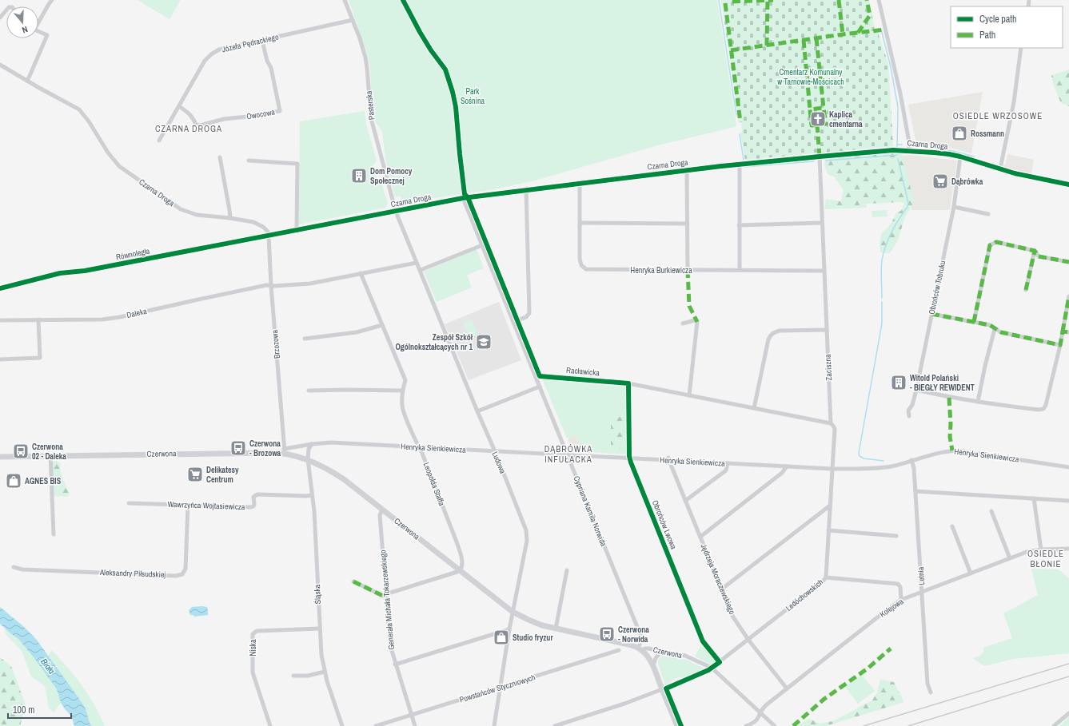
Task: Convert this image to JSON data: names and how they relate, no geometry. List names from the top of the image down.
{
  "streets": {
    "main road": ["Czerwona"],
    "street": [
      "Józefa Pędrackiego",
      "Pasterska",
      "Owocowa",
      "Czarna Droga",
      "Równoległa",
      "Henryka Burkiewicza",
      "Obrońców Tobruku",
      "Daleka",
      "Brzozowa",
      "Zaciszna",
      "Racławicka",
      "Henryka Sienkiewicza",
      "Ludowa",
      "Leopolda Staffa",
      "Wawrzyńca Wojtasiewicza",
      "Cypriana Kamila Norwida",
      "Obrońców Lwowa",
      "Aleksandry Piłsudskiej",
      "Letnia",
      "Jędrzeja Moraczewskiego",
      "Śląska",
      "Ledóchowskich",
      "Generała Michała Tokarzewskiego",
      "Kolejowa",
      "Niska",
      "Powstańców Styczniowych"
    ]
  },
  "crossings": [
    ["Józefa Pędrackiego", "Pasterska"],
    ["Józefa Pędrackiego", "Owocowa"],
    ["Pasterska", "Czarna Droga"],
    ["Pasterska", "Ludowa"],
    ["Czarna Droga", "Równoległa"],
    ["Czarna Droga", "Henryka Burkiewicza"],
    ["Czarna Droga", "Obrońców Tobruku"],
    ["Czarna Droga", "Brzozowa"],
    ["Czarna Droga", "Zaciszna"],
    ["Czarna Droga", "Ludowa"],
    ["Czarna Droga", "Cypriana Kamila Norwida"],
    ["Równoległa", "Brzozowa"],
    ["Henryka Burkiewicza", "Zaciszna"],
    ["Daleka", "Brzozowa"],
    ["Daleka", "Ludowa"],
    ["Daleka", "Leopolda Staffa"],
    ["Brzozowa", "Henryka Sienkiewicza"],
    ["Brzozowa", "Czerwona"],
    ["Zaciszna", "Racławicka"],
    ["Zaciszna", "Henryka Sienkiewicza"],
    ["Zaciszna", "Ledóchowskich"],
    ["Racławicka", "Cypriana Kamila Norwida"],
    ["Racławicka", "Obrońców Lwowa"],
    ["Henryka Sienkiewicza", "Czerwona"],
    ["Henryka Sienkiewicza", "Ludowa"],
    ["Henryka Sienkiewicza", "Leopolda Staffa"],
    ["Henryka Sienkiewicza", "Cypriana Kamila Norwida"],
    ["Henryka Sienkiewicza", "Obrońców Lwowa"],
    ["Henryka Sienkiewicza", "Letnia"],
    ["Henryka Sienkiewicza", "Jędrzeja Moraczewskiego"],
    ["Czerwona", "Ludowa"],
    ["Czerwona", "Leopolda Staffa"],
    ["Czerwona", "Cypriana Kamila Norwida"],
    ["Czerwona", "Śląska"],
    ["Czerwona", "Ledóchowskich"],
    ["Czerwona", "Generała Michała Tokarzewskiego"],
    ["Czerwona", "Kolejowa"],
    ["Ludowa", "Powstańców Styczniowych"],
    ["Wawrzyńca Wojtasiewicza", "Aleksandry Piłsudskiej"],
    ["Wawrzyńca Wojtasiewicza", "Śląska"],
    ["Obrońców Lwowa", "Ledóchowskich"],
    ["Letnia", "Kolejowa"],
    ["Jędrzeja Moraczewskiego", "Ledóchowskich"],
    ["Jędrzeja Moraczewskiego", "Kolejowa"],
    ["Śląska", "Niska"],
    ["Ledóchowskich", "Kolejowa"],
    ["Generała Michała Tokarzewskiego", "Powstańców Styczniowych"]
  ],
  "districts": [
    "OSIEDLE WRZOSOWE",
    "CZARNA DROGA",
    "DĄBRÓWKA INFUŁACKA",
    "OSIEDLE BŁONIE"
  ],
  "water": ["Biała"],
  "parks": ["Cmentarz Komunalny w Tarnowie-Mościcach", "Park Sośnina"],
  "places": {
    "church": ["Kaplica cmentarna"],
    "shop": ["Rossmann", "AGNES BIS", "Studio fryzur"],
    "building": ["Dom Pomocy Społecznej", "Witold Polański - BIEGŁY REWIDENT"],
    "supermarket": ["Dąbrówka", "Delikatesy Centrum"],
    "school or university": ["Zespół Szkół Ogólnokształcących nr 1"],
    "bus stop": ["Czerwona - Brozowa", "Czerwona 02 - Daleka", "Czerwona - Norwida"]
  },
  "legend": ["Cycle path", "Path"],
  "scale_bar": "100 m",
  "north": "bottom"
}
